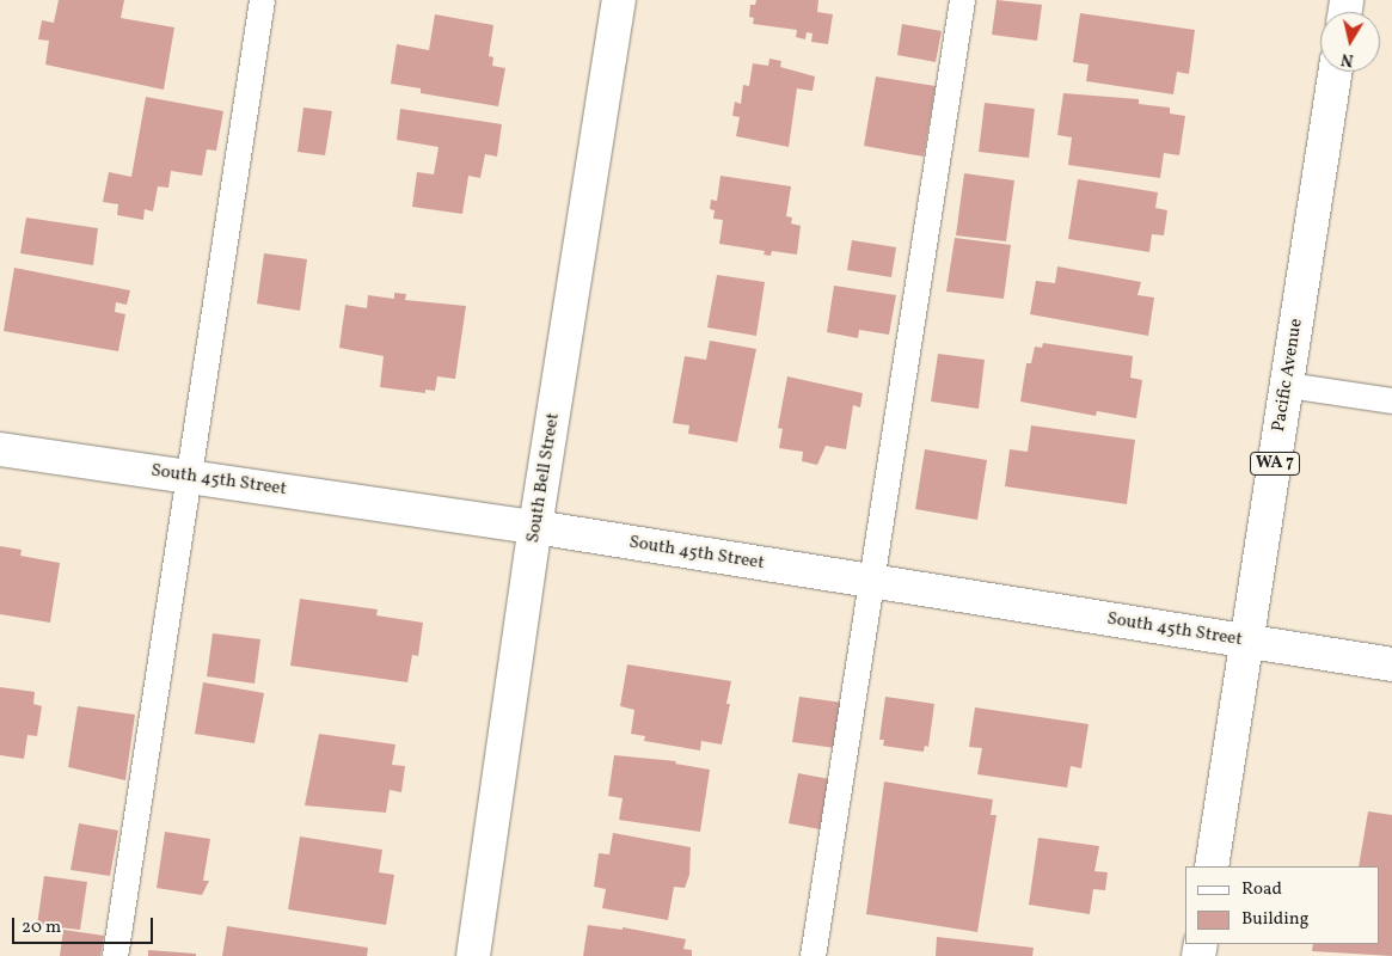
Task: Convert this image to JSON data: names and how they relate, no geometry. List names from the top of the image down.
{
  "streets": {
    "street": [
      "Pacific Avenue",
      "WA 7",
      "South Bell Street",
      "South 45th Street"
    ]
  },
  "crossings": [
    ["Pacific Avenue", "South 45th Street"],
    ["South Bell Street", "South 45th Street"]
  ],
  "legend": ["Road", "Building"],
  "scale_bar": "20 m",
  "north": "bottom"
}
